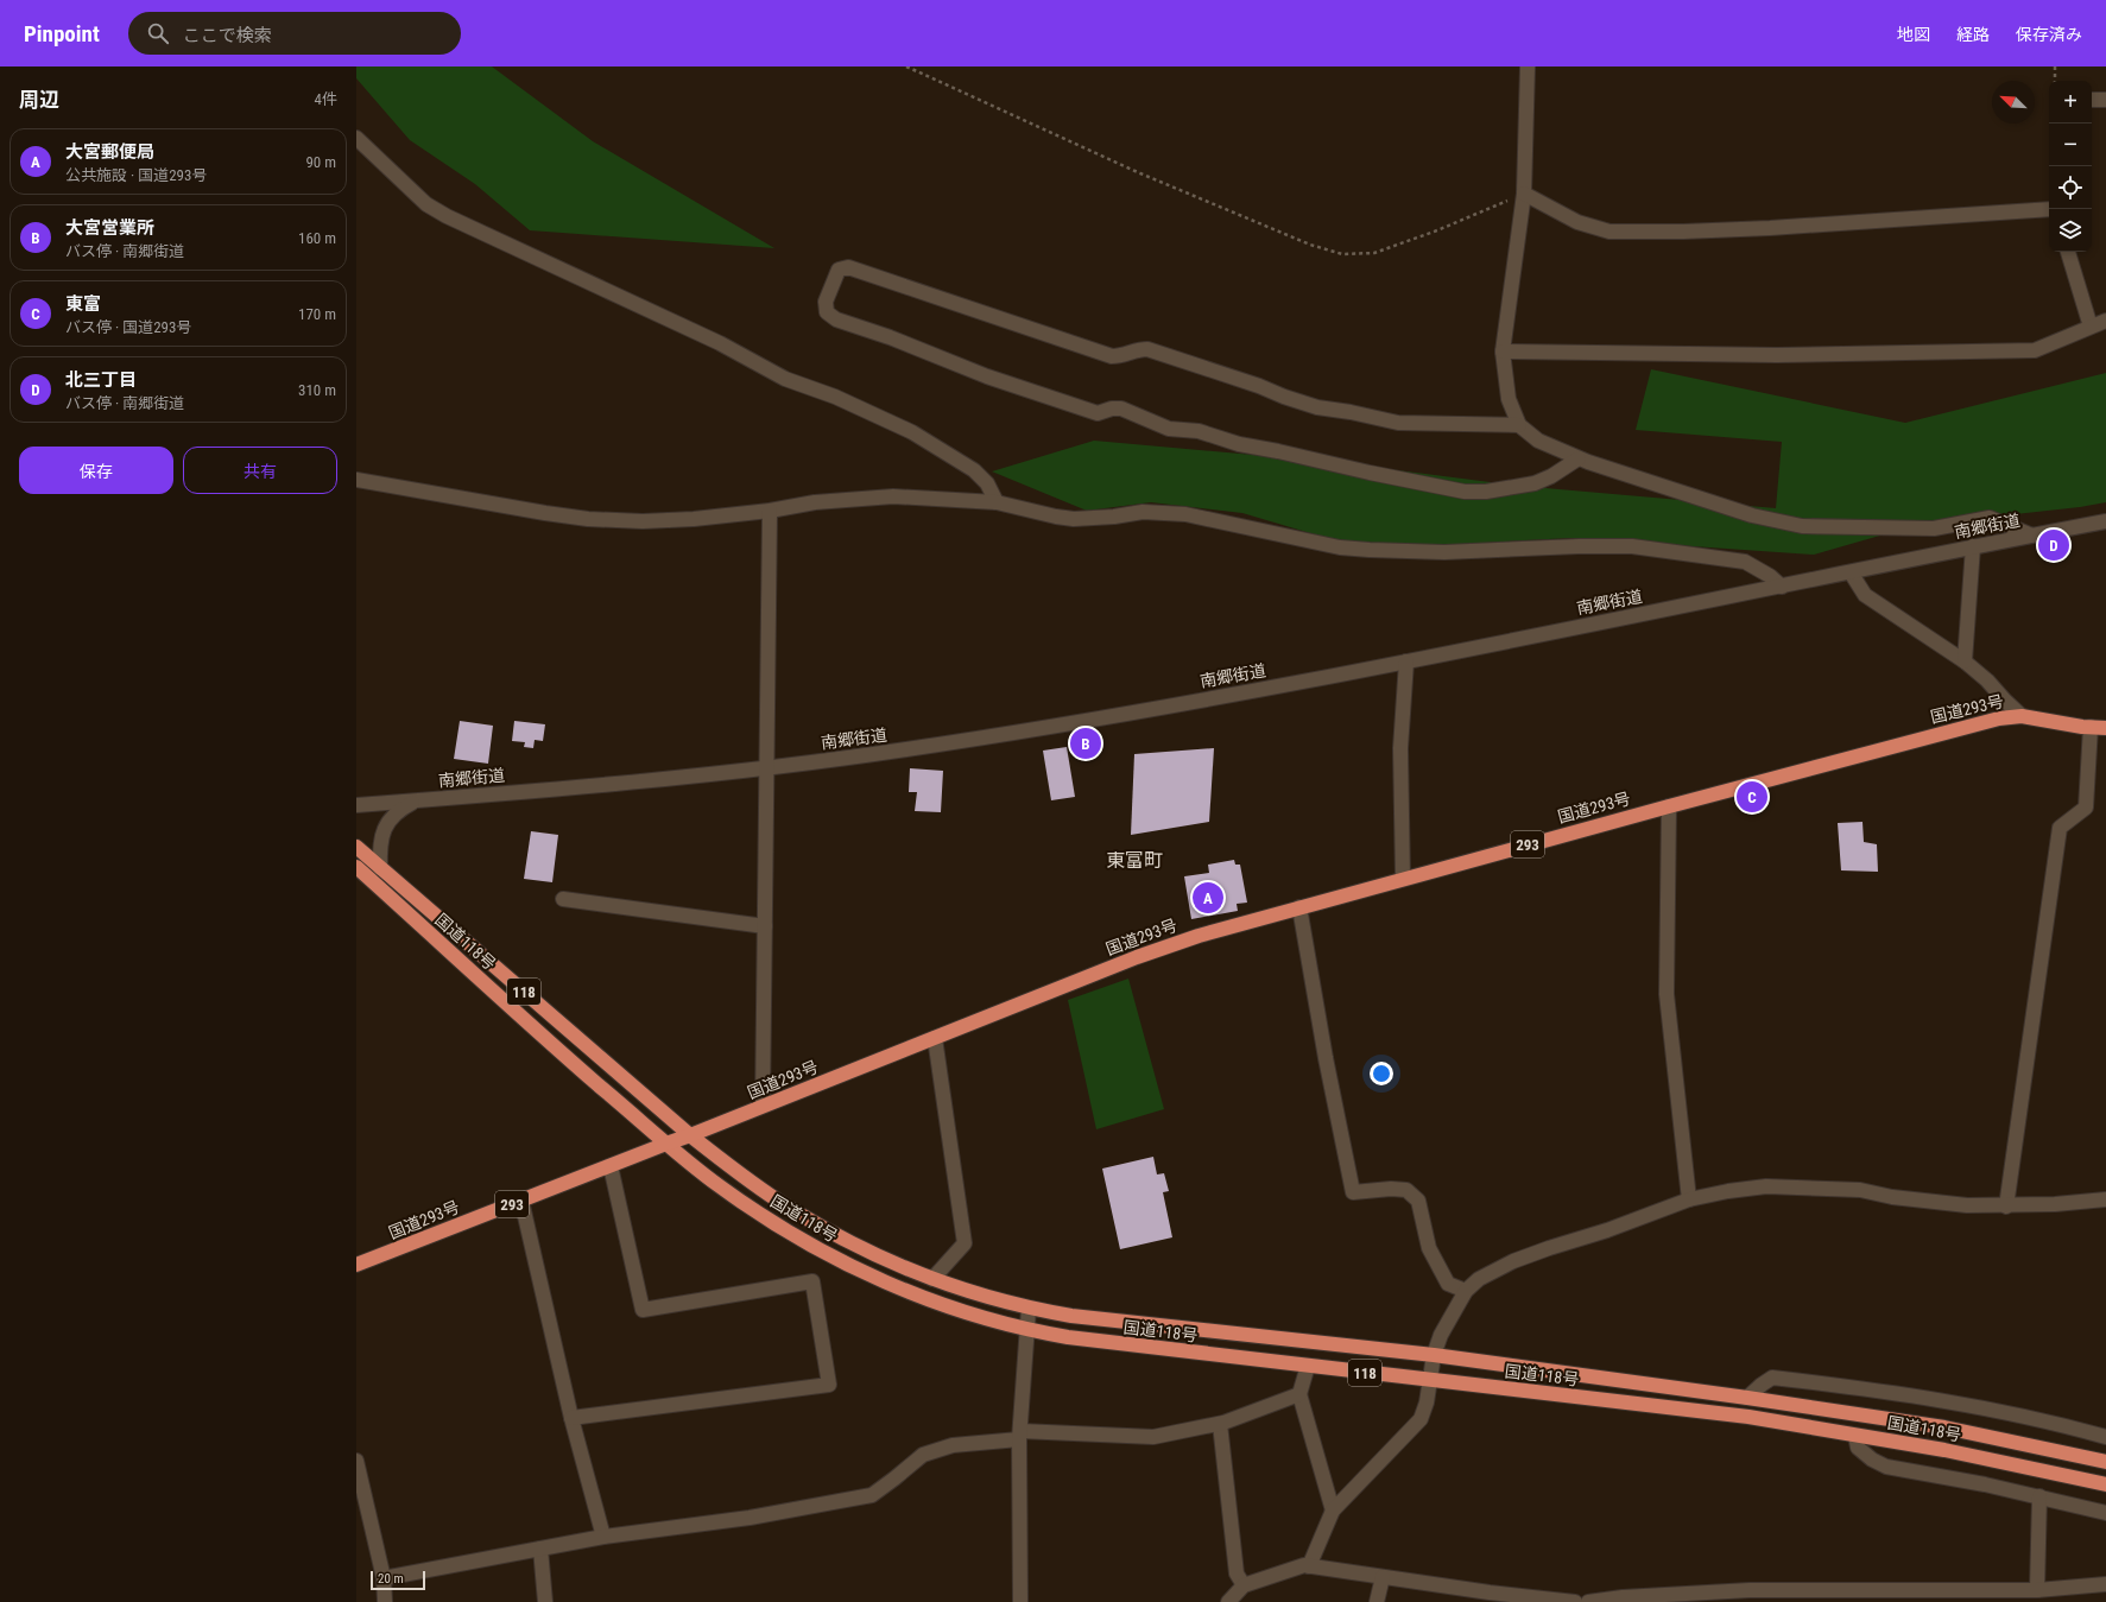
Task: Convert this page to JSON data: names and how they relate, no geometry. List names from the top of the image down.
{
  "streets": {
    "highway": [
      "国道293号",
      "293",
      "国道118号",
      "118"
    ],
    "street": ["南郷街道"]
  },
  "crossings": [
    ["国道293号", "国道118号"]
  ],
  "districts": ["東富町"],
  "scale_bar": "20 m",
  "north": "top left",
  "page": {
    "header": "Pinpoint",
    "search": "ここで検索",
    "nav": ["地図", "経路", "保存済み"],
    "heading": ["周辺", "4件"],
    "map_buttons": ["+", "−"],
    "list": [
      {
        "mark": "A",
        "name": "大宮郵便局",
        "note": "公共施設 · 国道293号",
        "value": "90 m"
      },
      {
        "mark": "B",
        "name": "大宮営業所",
        "note": "バス停 · 南郷街道",
        "value": "160 m"
      },
      {
        "mark": "C",
        "name": "東富",
        "note": "バス停 · 国道293号",
        "value": "170 m"
      },
      {
        "mark": "D",
        "name": "北三丁目",
        "note": "バス停 · 南郷街道",
        "value": "310 m"
      }
    ],
    "buttons": ["保存", "共有"],
    "pins": [
      "D",
      "B",
      "C",
      "A"
    ],
    "scale": "20 m"
  }
}
